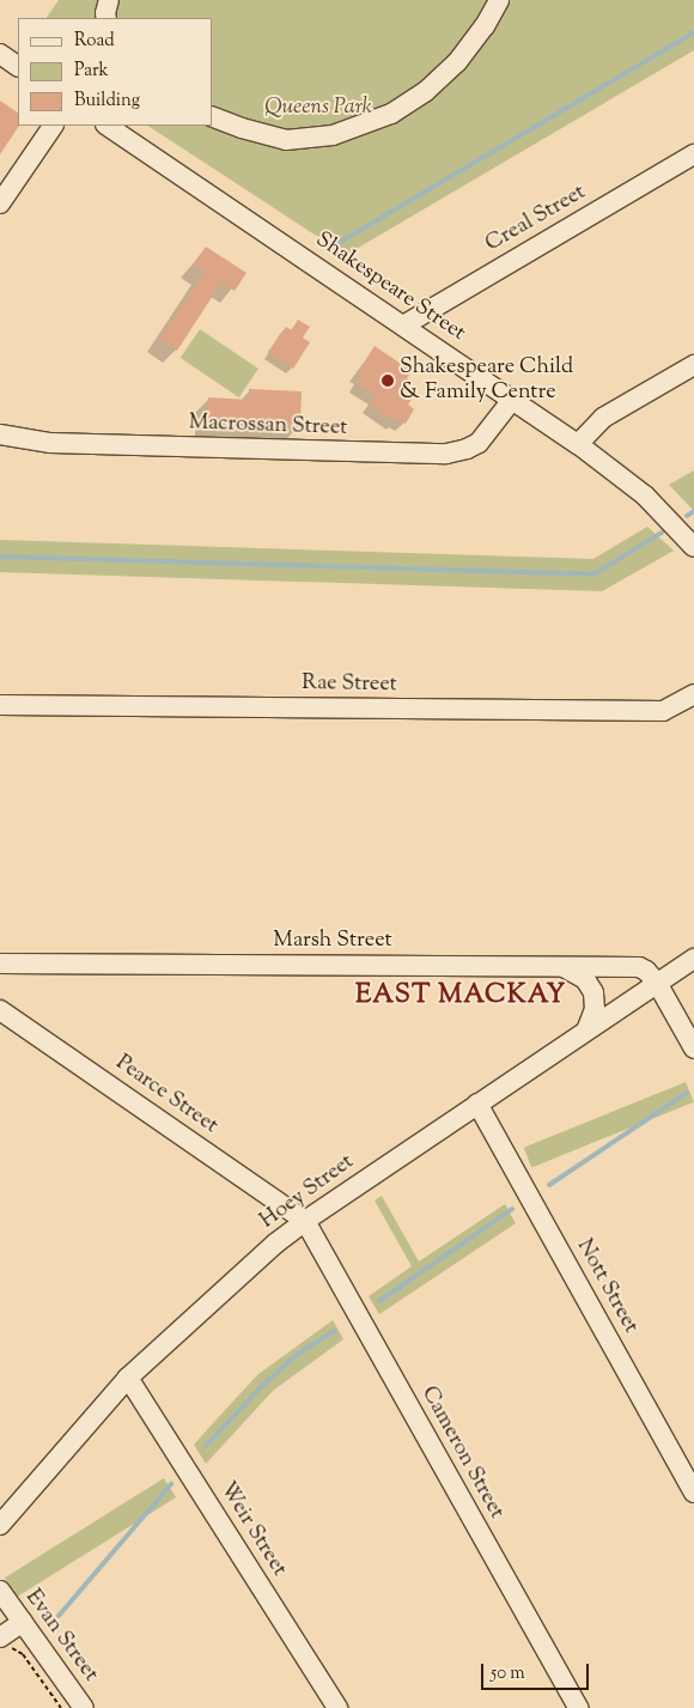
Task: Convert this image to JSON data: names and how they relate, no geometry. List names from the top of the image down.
{
  "streets": {
    "street": [
      "Creal Street",
      "Shakespeare Street",
      "Macrossan Street",
      "Rae Street",
      "Marsh Street",
      "Pearce Street",
      "Hoey Street",
      "Nott Street",
      "Cameron Street",
      "Weir Street",
      "Evan Street"
    ]
  },
  "crossings": [
    ["Creal Street", "Shakespeare Street"],
    ["Shakespeare Street", "Macrossan Street"],
    ["Marsh Street", "Hoey Street"],
    ["Pearce Street", "Hoey Street"],
    ["Pearce Street", "Cameron Street"],
    ["Hoey Street", "Nott Street"],
    ["Hoey Street", "Cameron Street"],
    ["Hoey Street", "Weir Street"]
  ],
  "districts": ["EAST MACKAY"],
  "parks": ["Queens Park"],
  "places": ["Shakespeare Child & Family Centre"],
  "legend": ["Road", "Park", "Building"],
  "scale_bar": "50 m"
}
